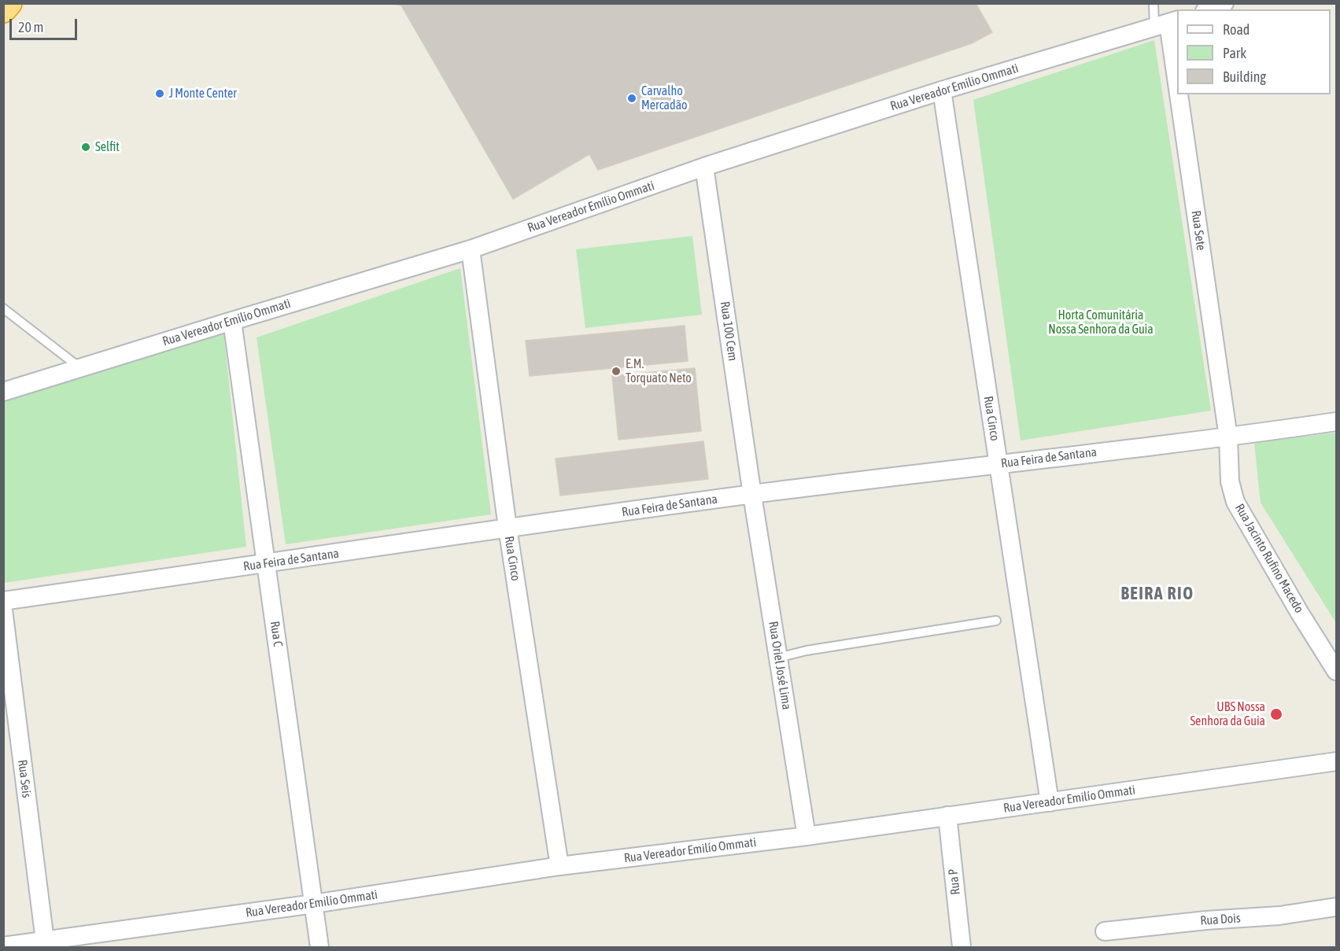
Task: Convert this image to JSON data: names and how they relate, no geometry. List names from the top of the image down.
{
  "streets": {
    "street": [
      "Rua Vereador Emílio Ommati",
      "Rua Sete",
      "Rua 100 Cem",
      "Rua Cinco",
      "Rua Feira de Santana",
      "Rua Jacinto Rufino Macedo",
      "Rua C",
      "Rua Oriel José Lima",
      "Rua Seis",
      "Rua Vereador Emilío Ommati",
      "Rua P",
      "Rua Dois"
    ]
  },
  "crossings": [
    ["Rua Vereador Emílio Ommati", "Rua Sete"],
    ["Rua Vereador Emílio Ommati", "Rua 100 Cem"],
    ["Rua Vereador Emílio Ommati", "Rua Cinco"],
    ["Rua Vereador Emílio Ommati", "Rua C"],
    ["Rua Sete", "Rua Feira de Santana"],
    ["Rua Sete", "Rua Jacinto Rufino Macedo"],
    ["Rua 100 Cem", "Rua Feira de Santana"],
    ["Rua 100 Cem", "Rua Oriel José Lima"],
    ["Rua Cinco", "Rua Feira de Santana"],
    ["Rua Cinco", "Rua Vereador Emilío Ommati"],
    ["Rua Feira de Santana", "Rua Jacinto Rufino Macedo"],
    ["Rua Feira de Santana", "Rua C"],
    ["Rua Feira de Santana", "Rua Oriel José Lima"],
    ["Rua C", "Rua Vereador Emilío Ommati"],
    ["Rua Oriel José Lima", "Rua Vereador Emilío Ommati"],
    ["Rua Seis", "Rua Vereador Emilío Ommati"],
    ["Rua Vereador Emilío Ommati", "Rua P"]
  ],
  "districts": ["BEIRA RIO"],
  "parks": ["Horta Comunitária Nossa Senhora da Guia"],
  "places": [
    "J Monte Center",
    "Carvalho Mercadão",
    "Selfit",
    "E.M. Torquato Neto",
    "UBS Nossa Senhora da Guia"
  ],
  "legend": ["Road", "Park", "Building"],
  "scale_bar": "20 m"
}
